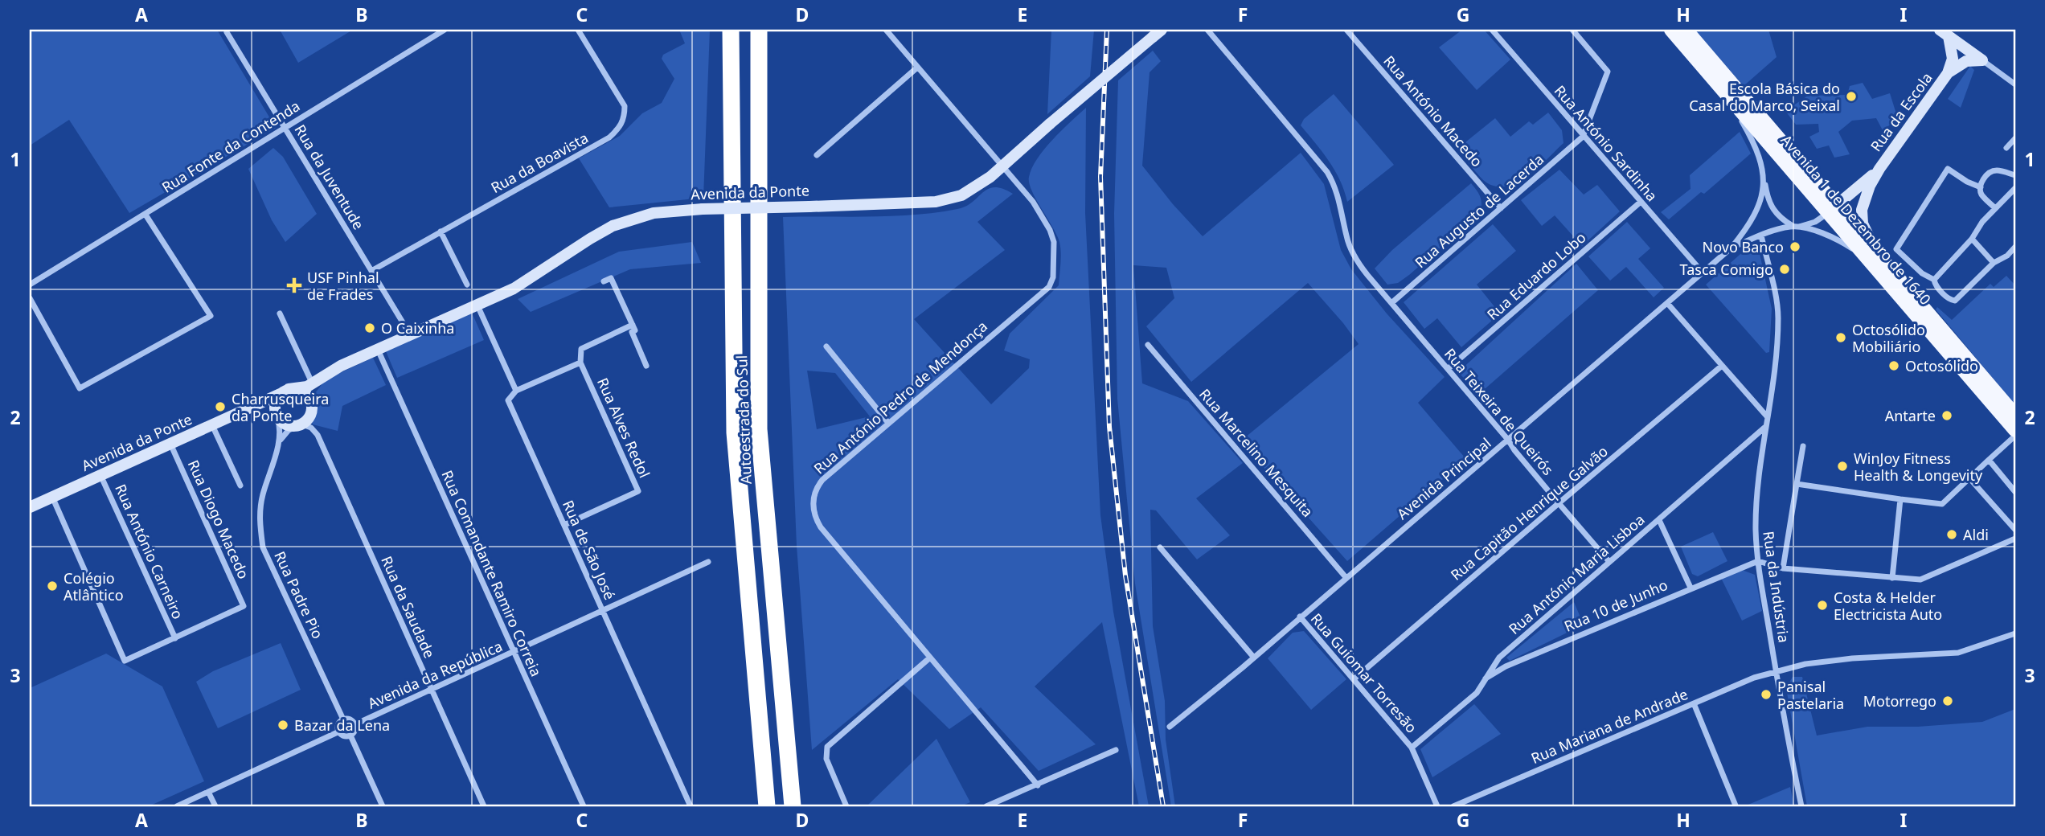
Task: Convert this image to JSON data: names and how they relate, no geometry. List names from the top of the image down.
{
  "streets": {
    "highway": ["Autoestrada do Sul"],
    "main road": ["Avenida 1 de Dezembro de 1640"],
    "street": [
      "Rua António Macedo",
      "Rua da Escola",
      "Rua António Sardinha",
      "Rua Fonte da Contenda",
      "Rua da Boavista",
      "Rua da Juventude",
      "Avenida da Ponte",
      "Rua Augusto de Lacerda",
      "Rua Eduardo Lobo",
      "Rua António Pedro de Mendonça",
      "Rua Teixeira de Queirós",
      "Rua Alves Redol",
      "Rua Marcelino Mesquita",
      "Avenida Principal",
      "Rua Capitão Henrique Galvão",
      "Rua Diogo Macedo",
      "Rua de São José",
      "Rua António Carneiro",
      "Rua Comandante Ramiro Correia",
      "Rua António Maria Lisboa",
      "Rua da Indústria",
      "Rua Padre Pio",
      "Rua 10 de Junho",
      "Rua da Saudade",
      "Rua Guiomar Torresão",
      "Avenida da República",
      "Rua Mariana de Andrade"
    ]
  },
  "crossings": [
    ["Rua António Macedo", "Rua Augusto de Lacerda"],
    ["Rua da Escola", "Avenida 1 de Dezembro de 1640"],
    ["Rua da Escola", "Avenida Principal"],
    ["Rua António Sardinha", "Rua Augusto de Lacerda"],
    ["Rua António Sardinha", "Rua Eduardo Lobo"],
    ["Rua António Sardinha", "Avenida Principal"],
    ["Rua Fonte da Contenda", "Rua da Juventude"],
    ["Rua da Boavista", "Rua da Juventude"],
    ["Rua da Juventude", "Avenida da Ponte"],
    ["Avenida da Ponte", "Rua António Pedro de Mendonça"],
    ["Avenida da Ponte", "Rua Diogo Macedo"],
    ["Avenida da Ponte", "Rua de São José"],
    ["Avenida da Ponte", "Rua António Carneiro"],
    ["Avenida da Ponte", "Rua Comandante Ramiro Correia"],
    ["Avenida da Ponte", "Rua Padre Pio"],
    ["Avenida da Ponte", "Rua da Saudade"],
    ["Rua Augusto de Lacerda", "Rua Teixeira de Queirós"],
    ["Avenida 1 de Dezembro de 1640", "Avenida Principal"],
    ["Rua Eduardo Lobo", "Rua Teixeira de Queirós"],
    ["Rua Teixeira de Queirós", "Avenida Principal"],
    ["Rua Teixeira de Queirós", "Rua Capitão Henrique Galvão"],
    ["Rua Teixeira de Queirós", "Rua António Maria Lisboa"],
    ["Rua Alves Redol", "Rua de São José"],
    ["Rua Marcelino Mesquita", "Avenida Principal"],
    ["Avenida Principal", "Rua da Indústria"],
    ["Avenida Principal", "Rua Guiomar Torresão"],
    ["Rua Capitão Henrique Galvão", "Rua Guiomar Torresão"],
    ["Rua Diogo Macedo", "Rua António Carneiro"],
    ["Rua de São José", "Avenida da República"],
    ["Rua Comandante Ramiro Correia", "Avenida da República"],
    ["Rua António Maria Lisboa", "Rua da Indústria"],
    ["Rua António Maria Lisboa", "Rua 10 de Junho"],
    ["Rua António Maria Lisboa", "Rua Guiomar Torresão"],
    ["Rua da Indústria", "Rua 10 de Junho"],
    ["Rua da Indústria", "Rua Mariana de Andrade"],
    ["Rua Padre Pio", "Rua da Saudade"],
    ["Rua Padre Pio", "Avenida da República"],
    ["Rua da Saudade", "Avenida da República"]
  ],
  "places": {
    "other": [
      "Escola Básica do Casal do Marco, Seixal",
      "Novo Banco",
      "Tasca Comigo",
      "O Caixinha",
      "Octosólido Mobiliário",
      "Octosólido",
      "Charrusqueira da Ponte",
      "Antarte",
      "WinJoy Fitness Health & Longevity",
      "Aldi",
      "Colégio Atlântico",
      "Costa & Helder Electricista Auto",
      "Panisal Pastelaria",
      "Motorrego",
      "Bazar da Lena"
    ],
    "health": ["USF Pinhal de Frades"]
  },
  "grid": {
    "columns": [
      "A",
      "B",
      "C",
      "D",
      "E",
      "F",
      "G",
      "H",
      "I"
    ],
    "rows": ["1", "2", "3"]
  }
}
